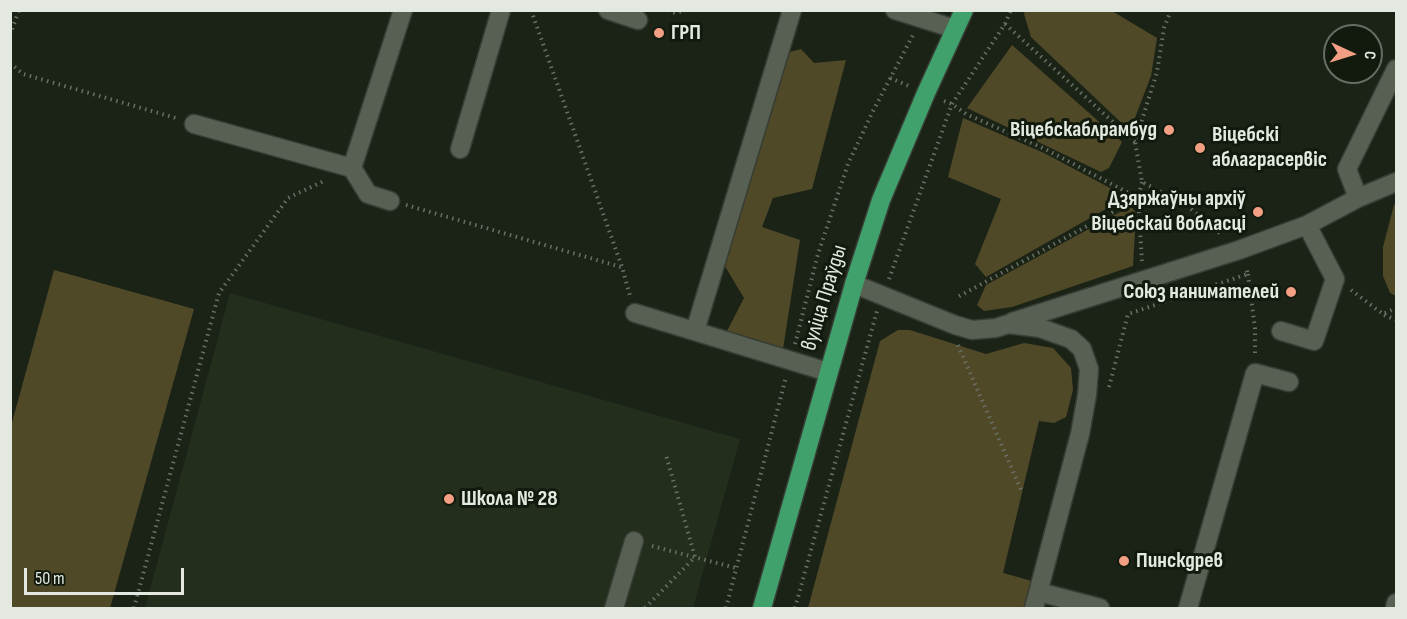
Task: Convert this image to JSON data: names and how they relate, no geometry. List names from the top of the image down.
{
  "streets": {
    "main road": ["вуліца Праўды"]
  },
  "places": [
    "ГРП",
    "Віцебскаблрамбуд",
    "Віцебскі аблаграсервіс",
    "Дзяржаўны архіў Віцебскай вобласці",
    "Союз нанимателей",
    "Школа № 28",
    "Пинскдрев"
  ],
  "scale_bar": "50 m",
  "north": "right"
}
